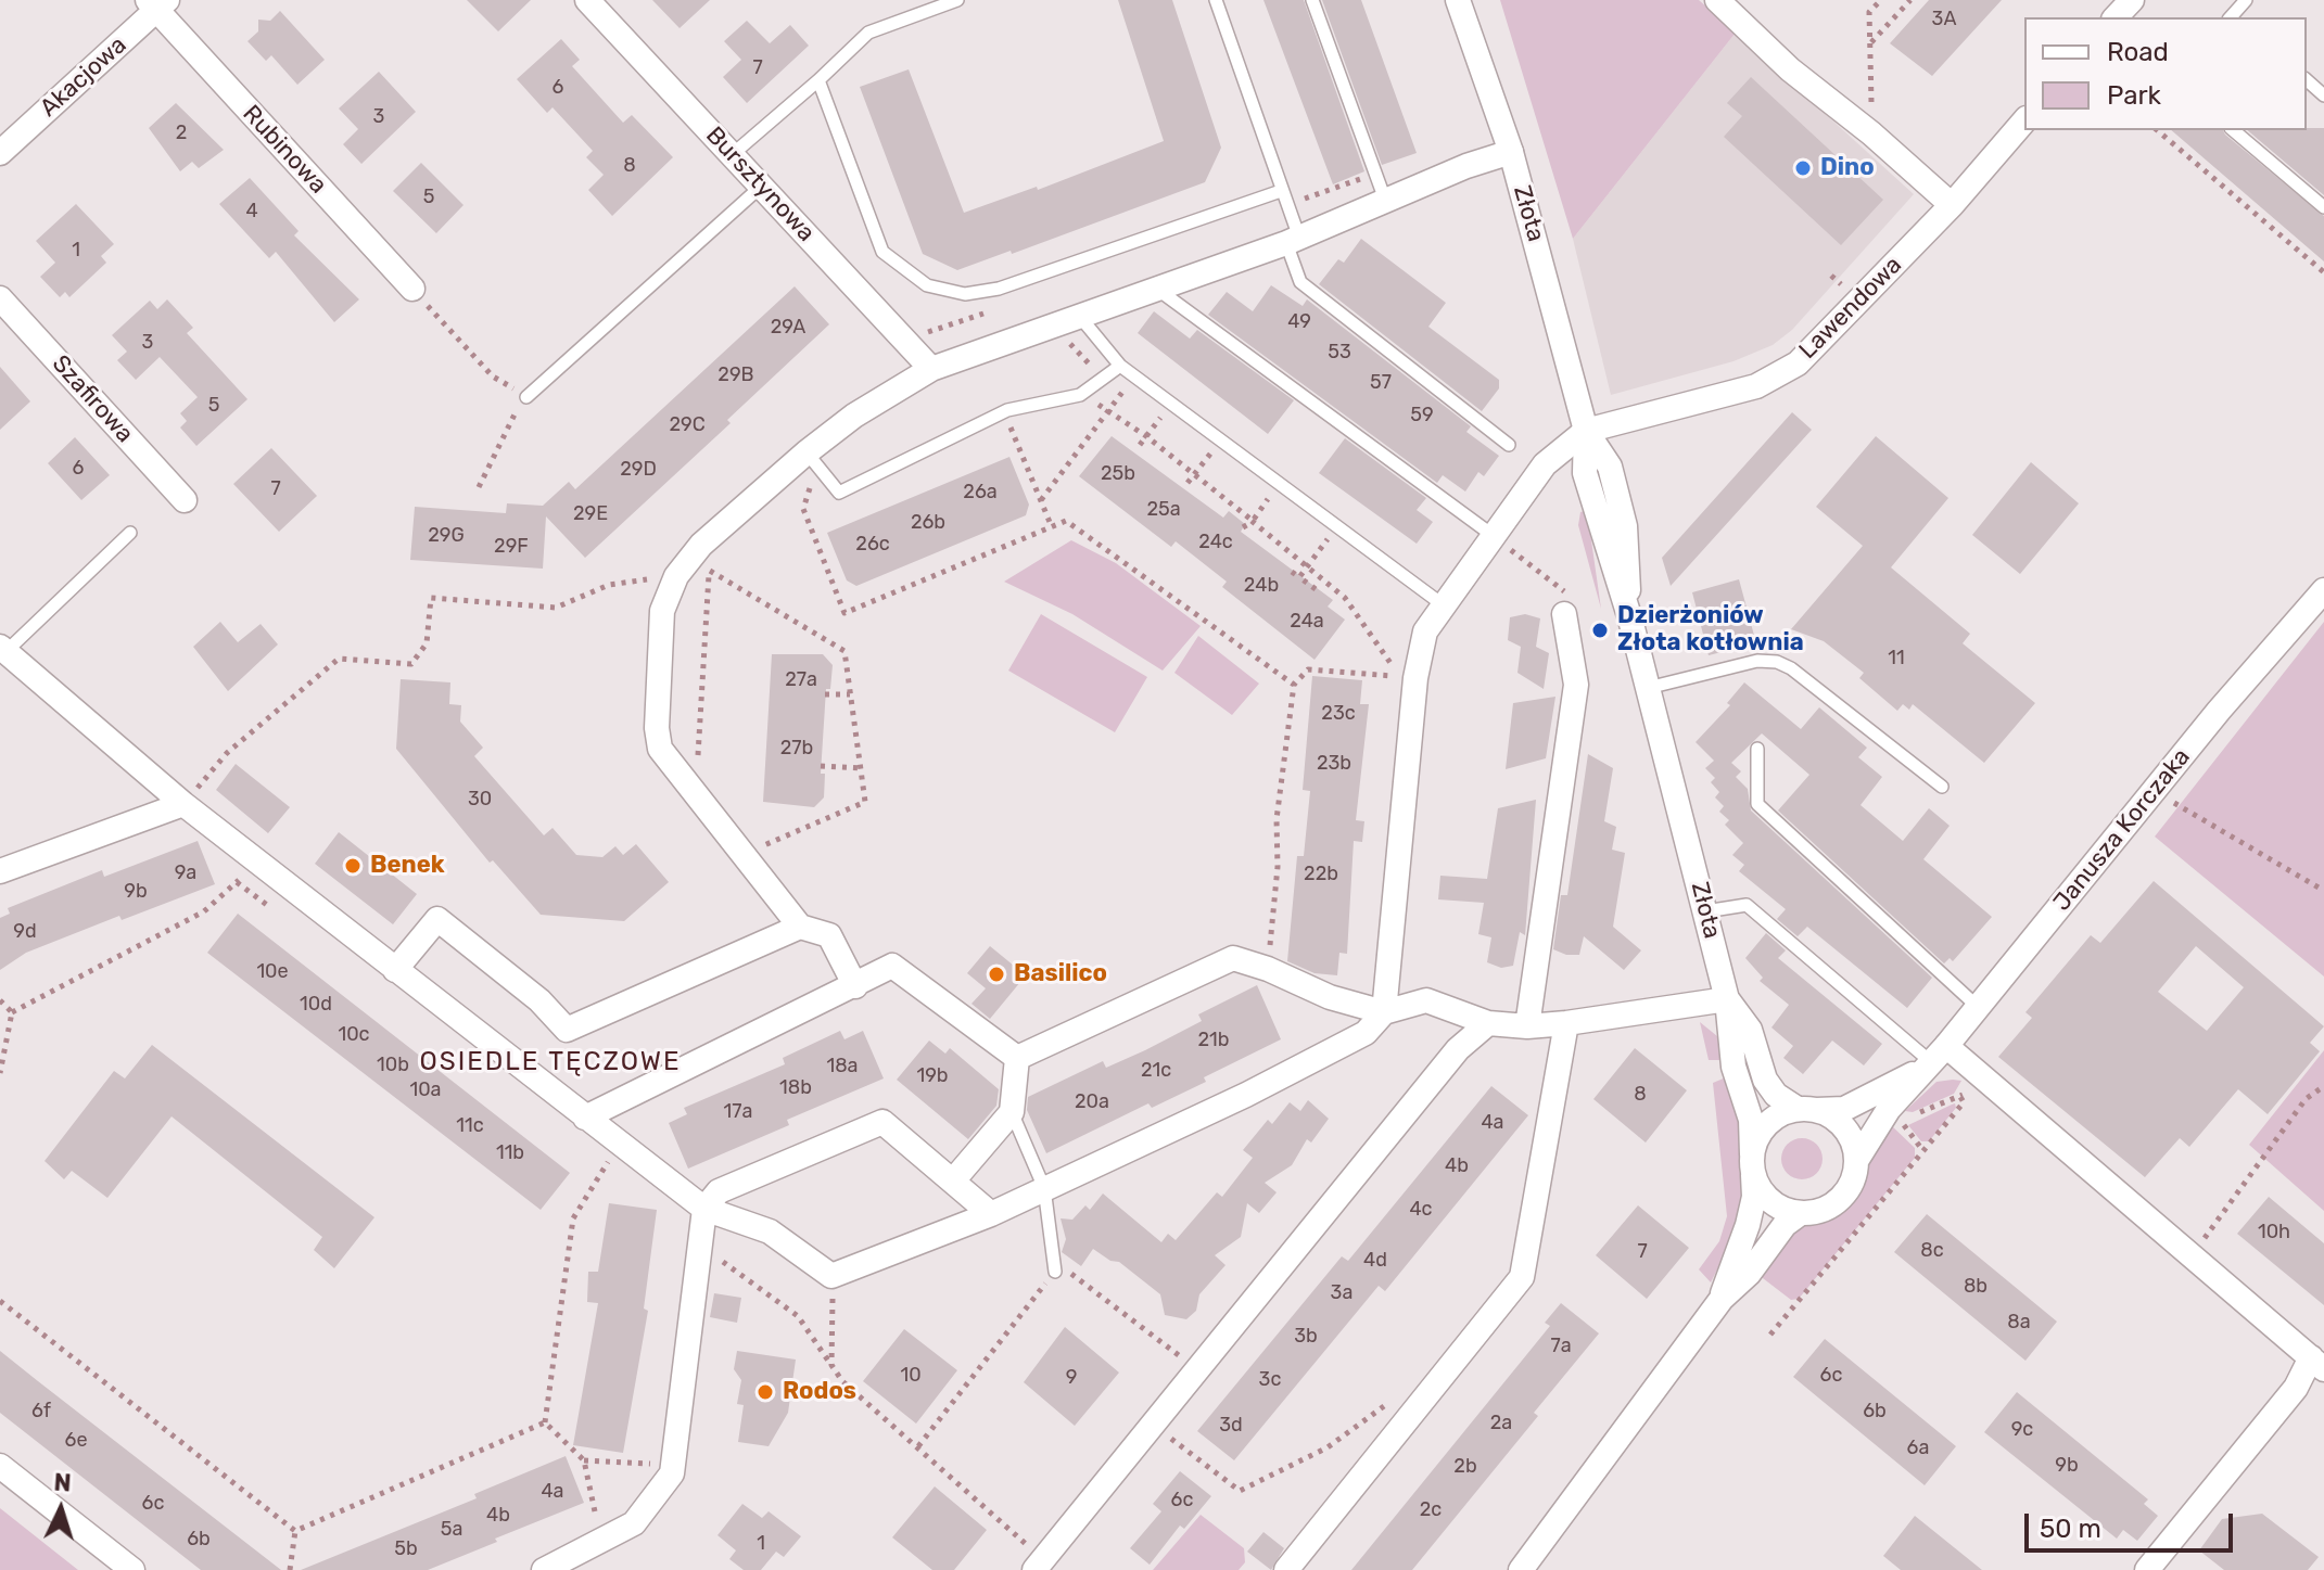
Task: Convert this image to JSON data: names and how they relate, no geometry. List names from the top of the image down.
{
  "streets": {
    "street": [
      "Akacjowa",
      "Rubinowa",
      "Bursztynowa",
      "Złota",
      "Lawendowa",
      "Szafirowa",
      "Janusza Korczaka"
    ]
  },
  "crossings": [
    ["Akacjowa", "Rubinowa"],
    ["Złota", "Lawendowa"],
    ["Złota", "Janusza Korczaka"]
  ],
  "districts": ["OSIEDLE TĘCZOWE"],
  "places": [
    "Dino",
    "Dzierżoniów Złota kotłownia",
    "Benek",
    "Basilico",
    "Rodos"
  ],
  "house_numbers": [
    "3A",
    "7",
    "6",
    "3",
    "2",
    "8",
    "5",
    "4",
    "1",
    "49",
    "29A",
    "3",
    "53",
    "29B",
    "57",
    "5",
    "59",
    "29C",
    "6",
    "29D",
    "25b",
    "7",
    "26a",
    "25a",
    "29E",
    "26b",
    "29G",
    "24c",
    "26c",
    "29F",
    "24b",
    "24a",
    "11",
    "27a",
    "23c",
    "27b",
    "23b",
    "30",
    "9a",
    "22b",
    "9b",
    "9d",
    "10e",
    "10d",
    "10c",
    "21b",
    "10b",
    "18a",
    "21c",
    "19b",
    "18b",
    "10a",
    "8",
    "20a",
    "17a",
    "4a",
    "11c",
    "11b",
    "4b",
    "4c",
    "10h",
    "8c",
    "7",
    "4d",
    "8b",
    "3a",
    "8a",
    "3b",
    "7a",
    "10",
    "6c",
    "9",
    "3c",
    "6f",
    "6b",
    "2a",
    "3d",
    "9c",
    "6e",
    "6a",
    "9b",
    "2b",
    "4a",
    "6c",
    "6c",
    "2c",
    "4b",
    "5a",
    "6b",
    "1",
    "5b"
  ],
  "legend": ["Road", "Park"],
  "scale_bar": "50 m",
  "north": "top"
}
